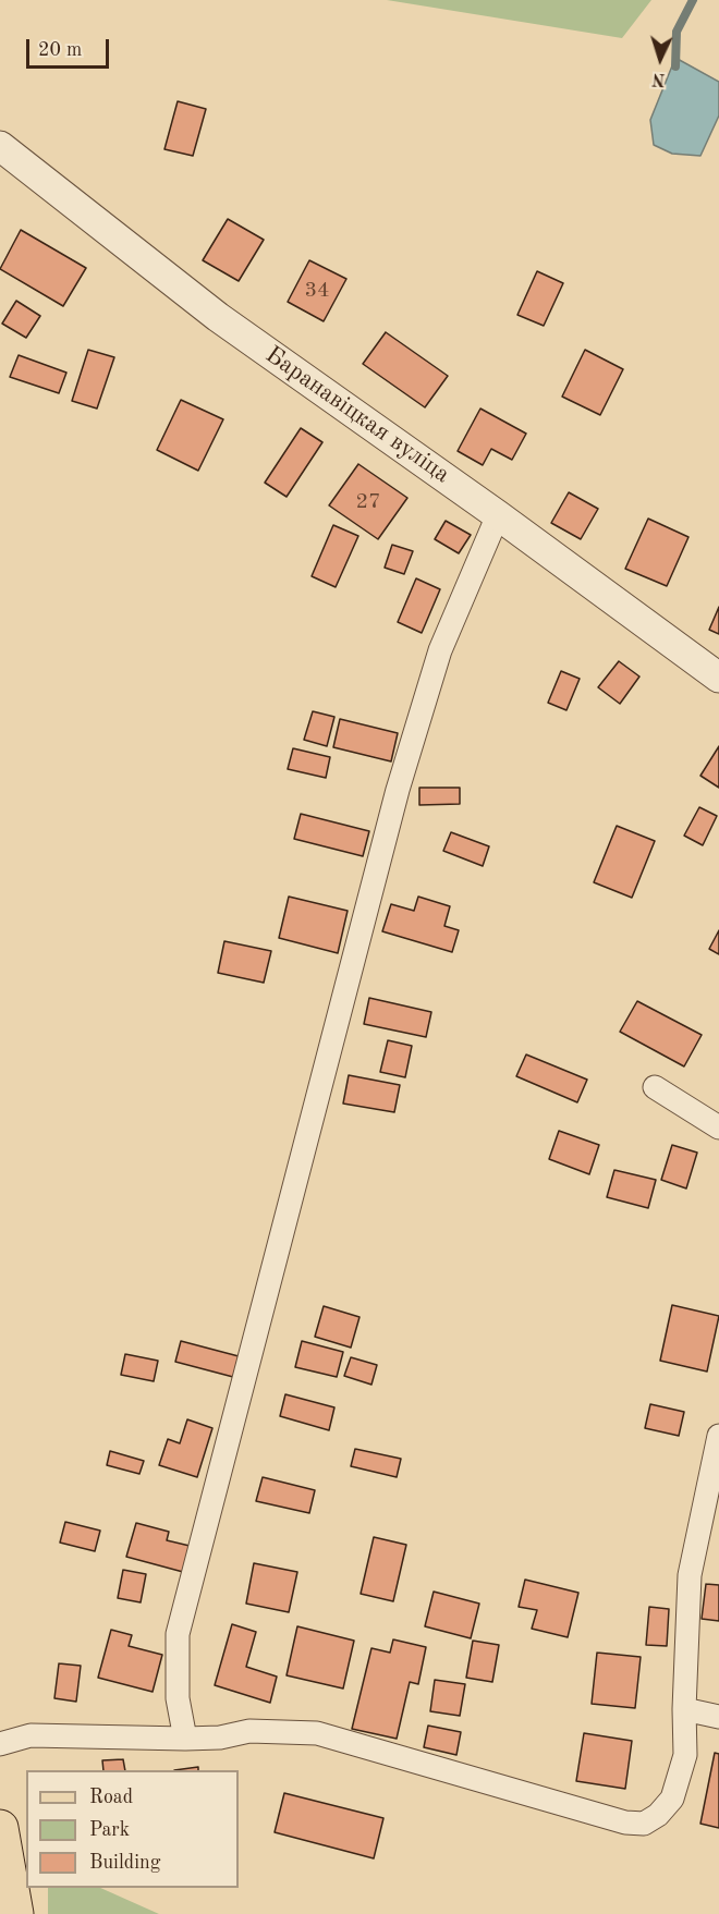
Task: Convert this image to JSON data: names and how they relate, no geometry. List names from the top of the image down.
{
  "streets": {
    "street": ["Баранавіцкая вуліца"]
  },
  "house_numbers": ["34", "27"],
  "legend": ["Road", "Park", "Building"],
  "scale_bar": "20 m",
  "north": "bottom"
}
